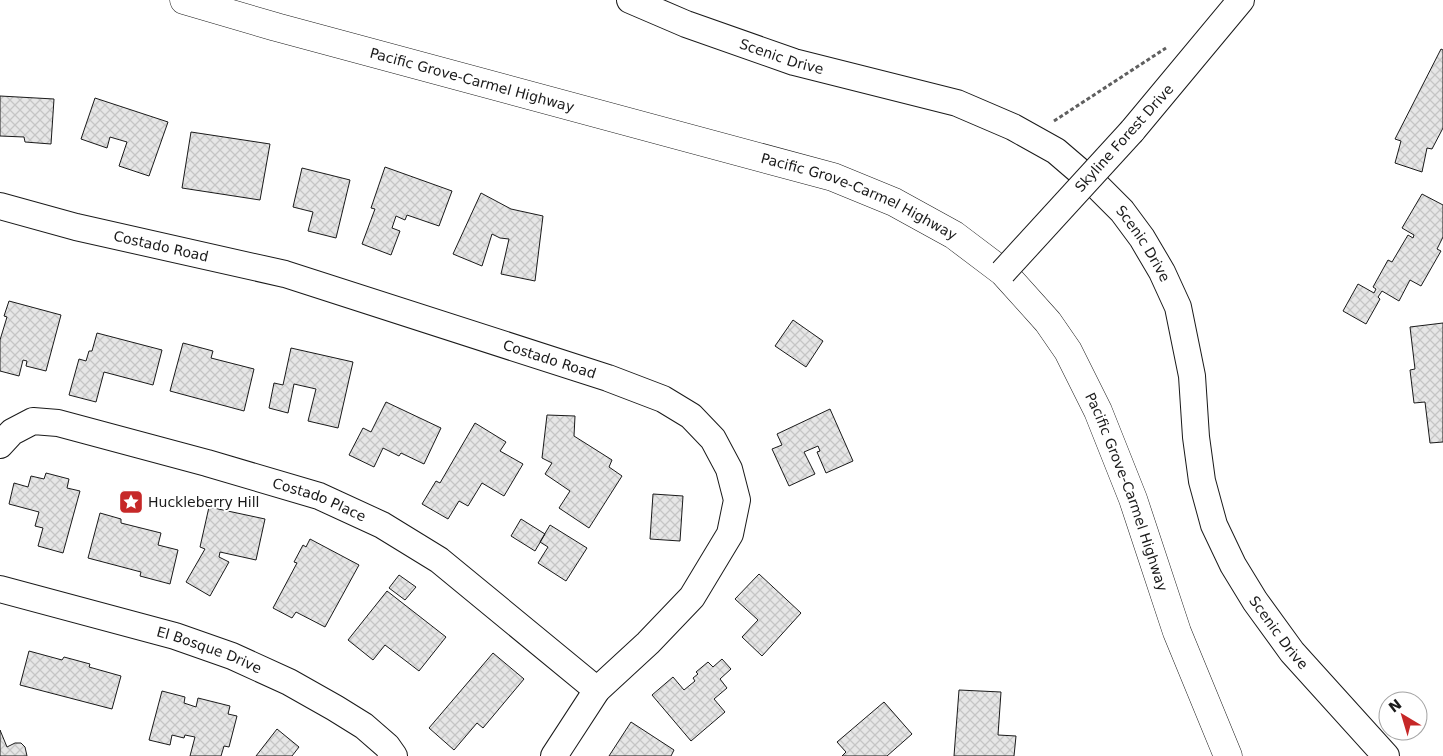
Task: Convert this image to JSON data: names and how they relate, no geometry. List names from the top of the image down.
{
  "streets": {
    "main road": ["Pacific Grove-Carmel Highway"],
    "street": [
      "Scenic Drive",
      "Skyline Forest Drive",
      "Costado Road",
      "Costado Place",
      "El Bosque Drive"
    ]
  },
  "crossings": [
    ["Pacific Grove-Carmel Highway", "Skyline Forest Drive"],
    ["Costado Road", "Costado Place"]
  ],
  "places": {
    "place": ["Huckleberry Hill"]
  },
  "north": "top left"
}
